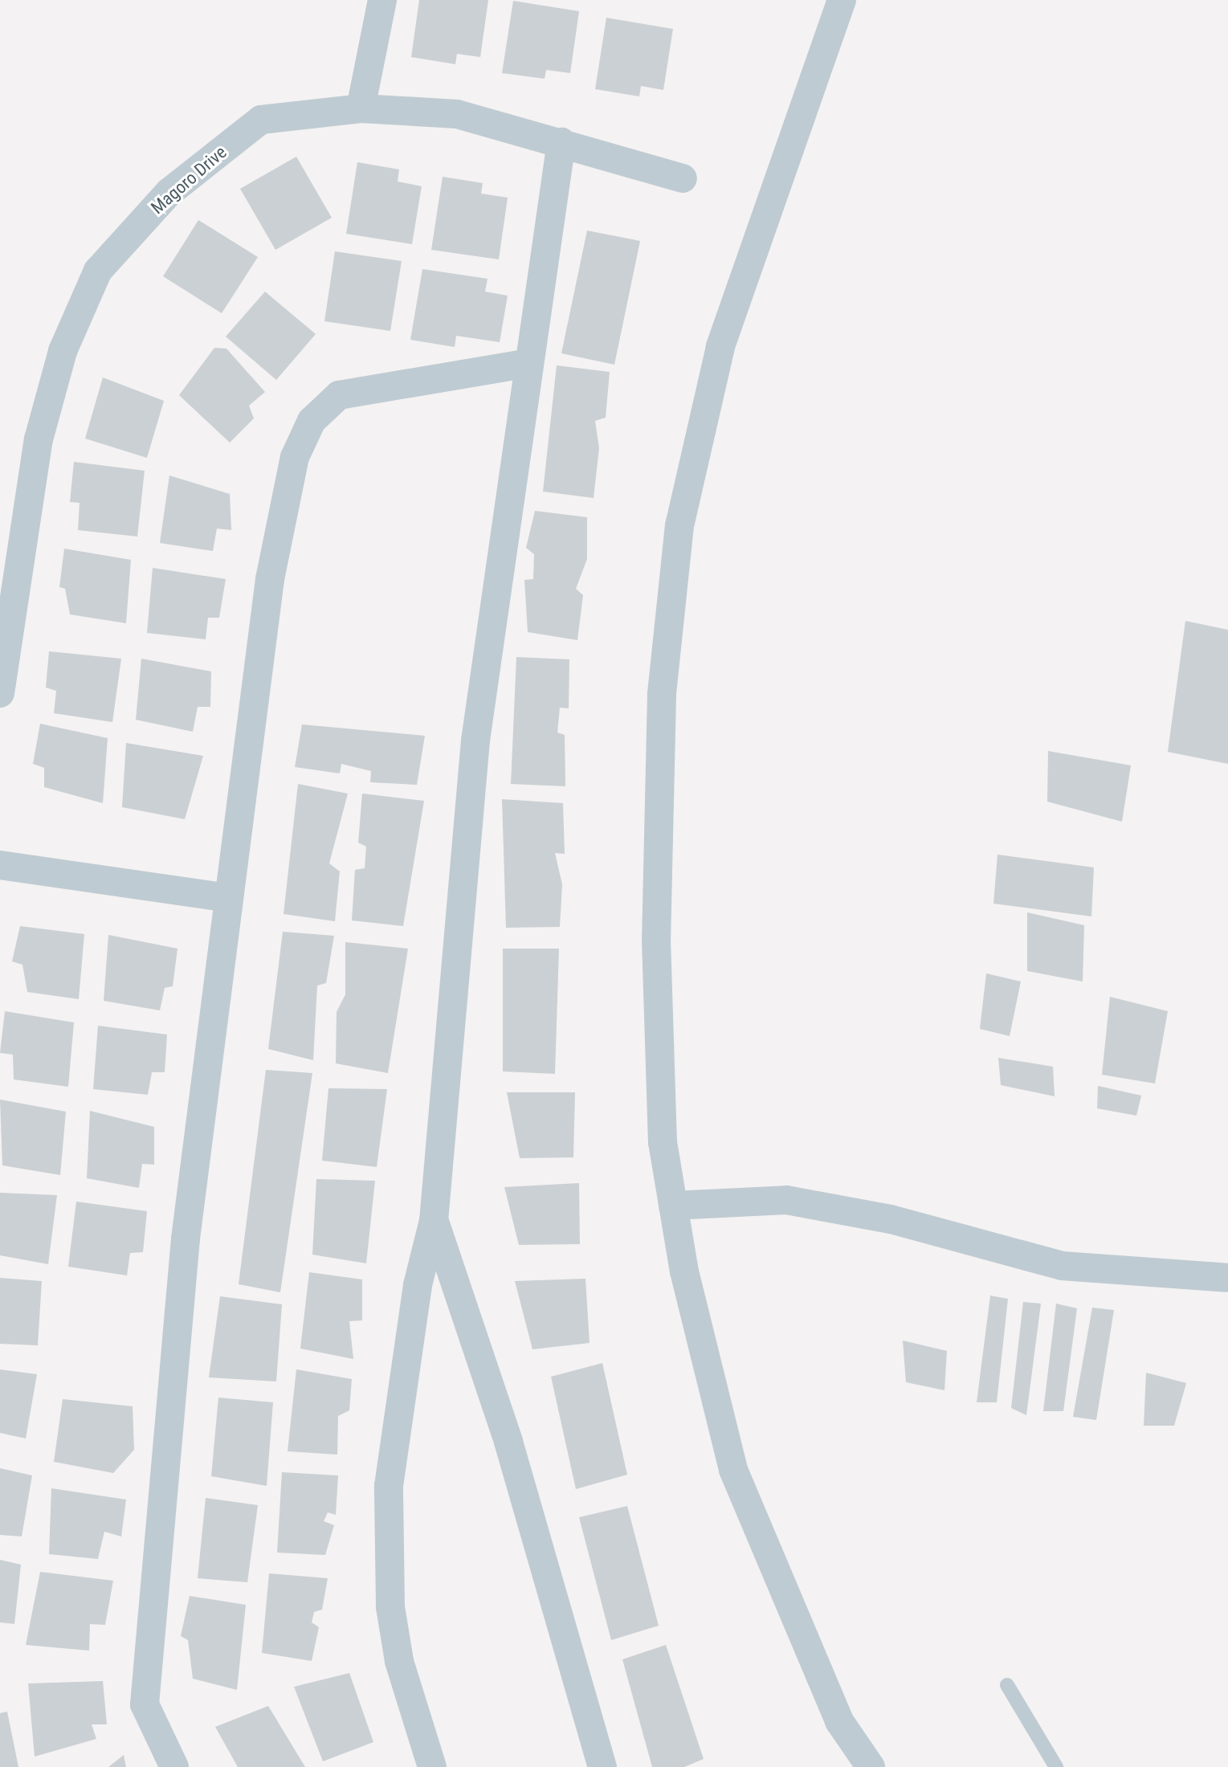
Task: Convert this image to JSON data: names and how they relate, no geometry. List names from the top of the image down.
{
  "streets": {
    "street": ["Magoro Drive"]
  }
}
